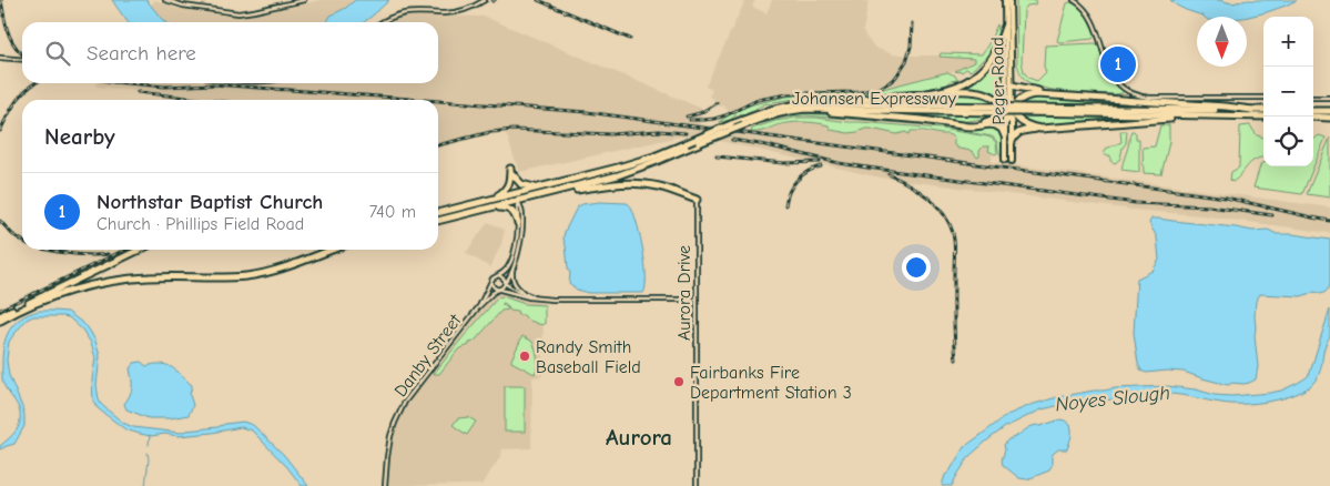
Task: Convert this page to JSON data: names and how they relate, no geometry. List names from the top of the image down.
{
  "streets": {
    "highway": ["Johansen Expressway"],
    "main road": ["Peger Road"],
    "street": ["Aurora Drive", "Danby Street"]
  },
  "districts": ["Aurora"],
  "water": ["Noyes Slough"],
  "places": ["Randy Smith Baseball Field", "Fairbanks Fire Department Station 3"],
  "north": "bottom",
  "page": {
    "map_buttons": ["+", "−"],
    "search": "Search here",
    "pins": "1",
    "heading": "Nearby",
    "list": [
      {
        "mark": "1",
        "name": "Northstar Baptist Church",
        "note": "Church · Phillips Field Road",
        "value": "740 m"
      }
    ]
  }
}
